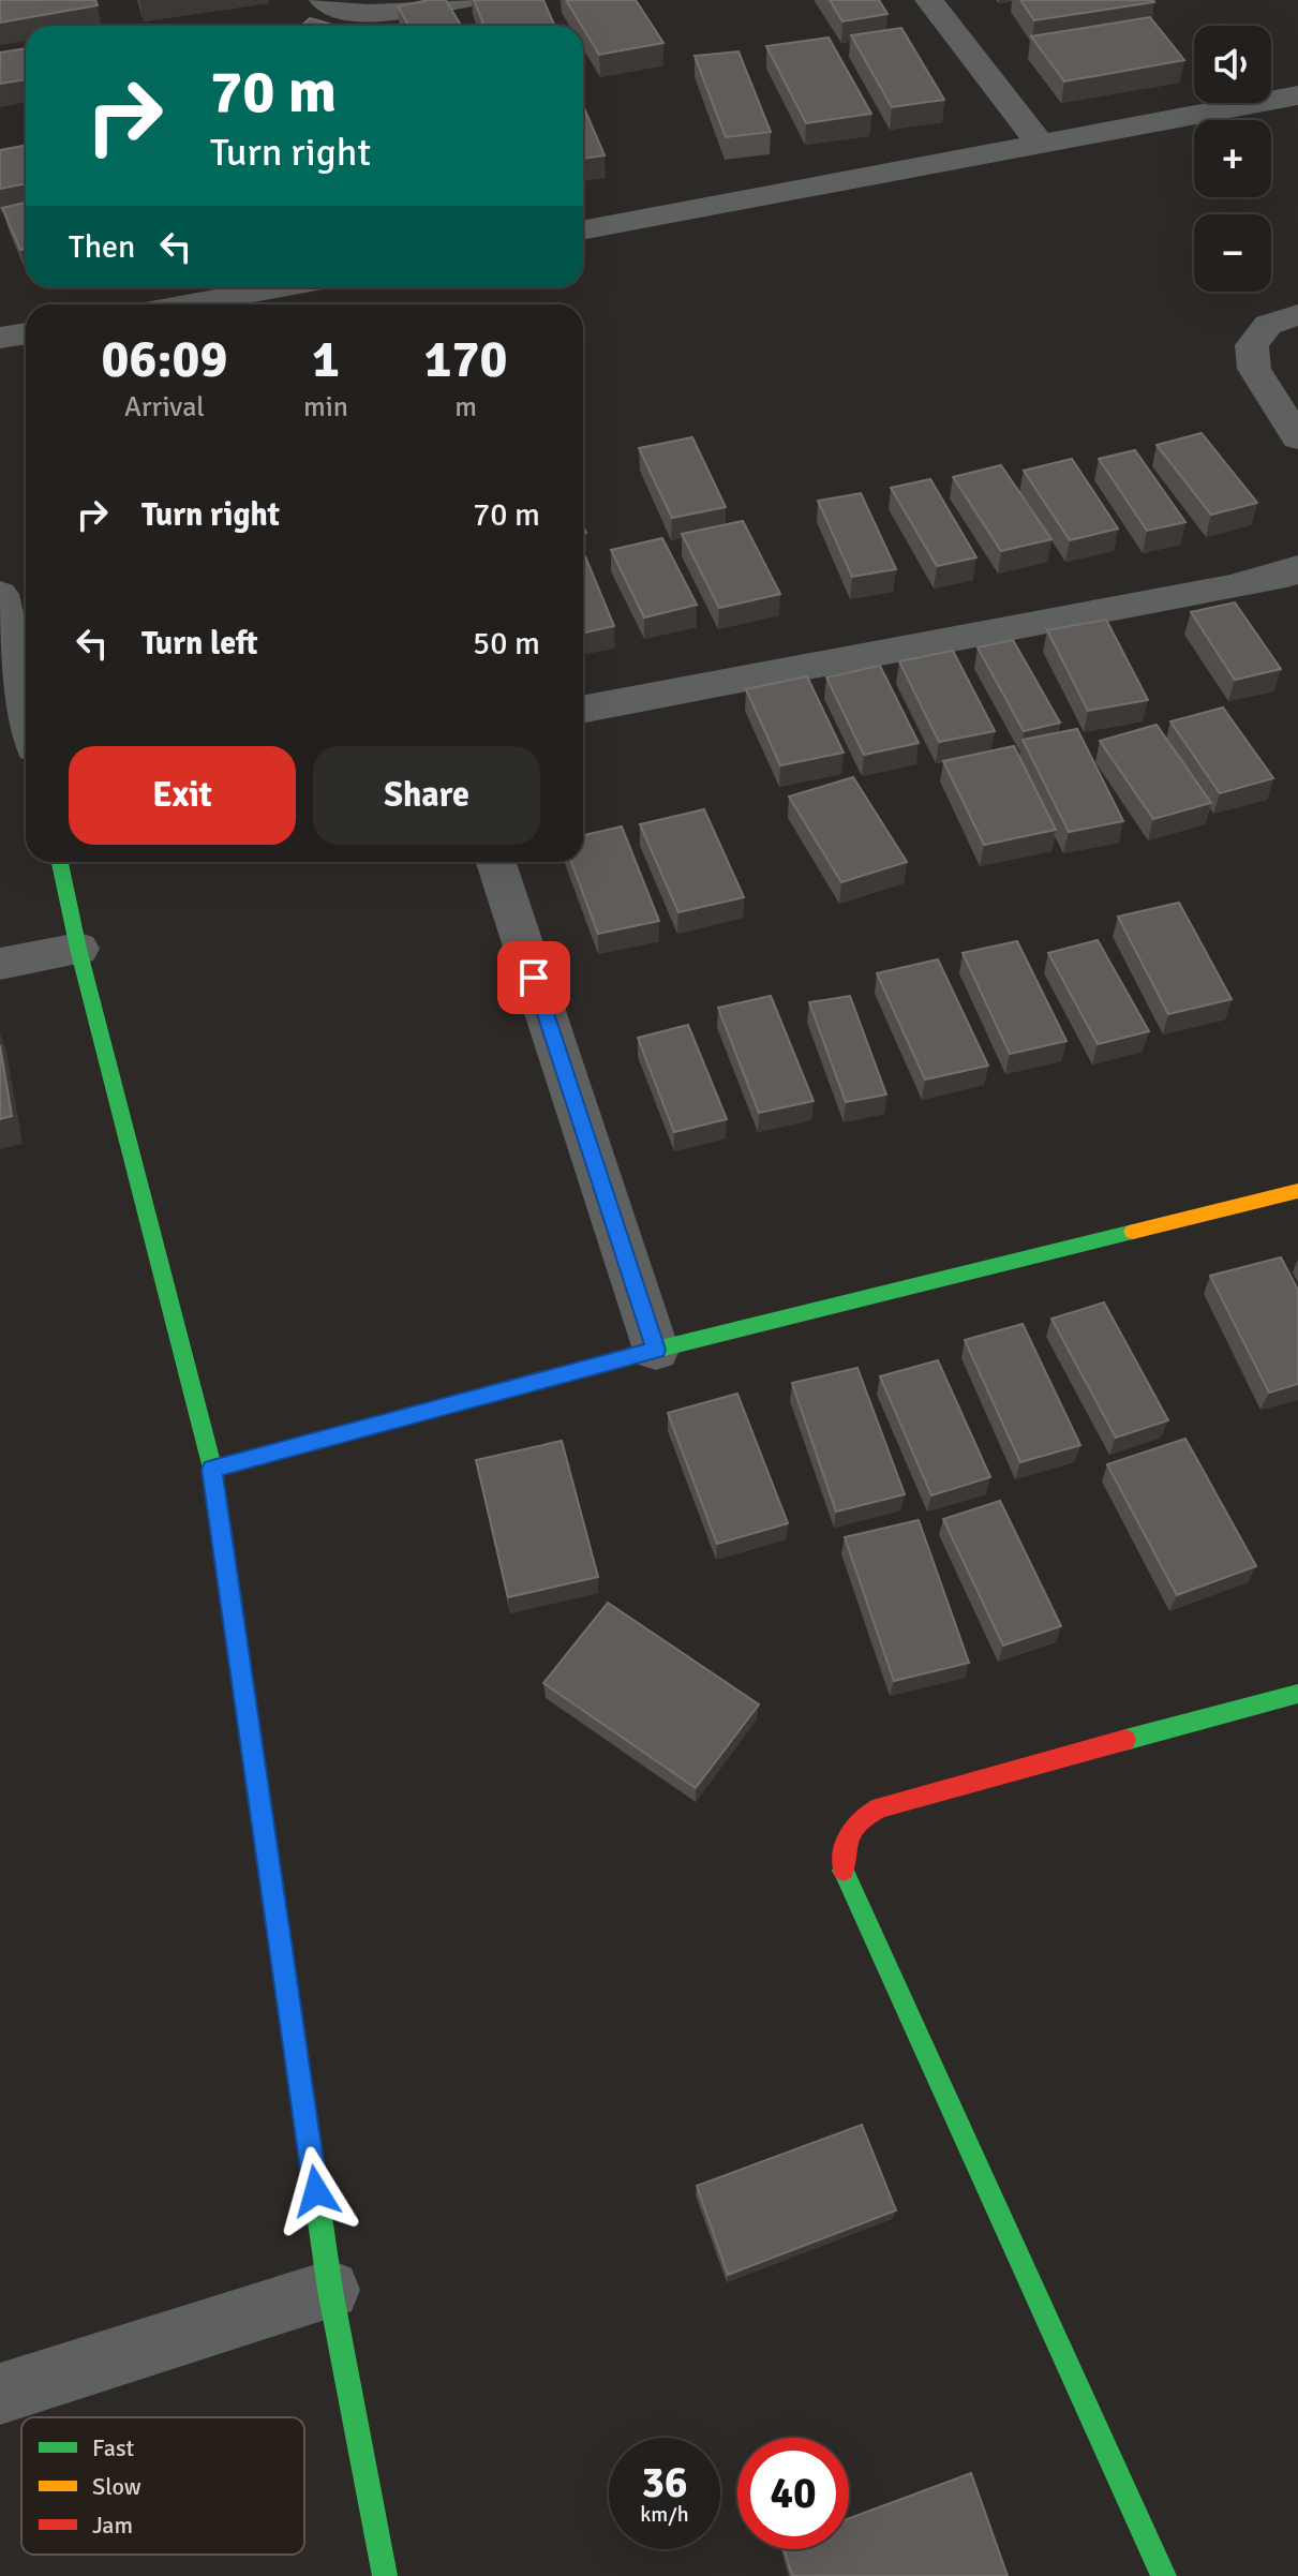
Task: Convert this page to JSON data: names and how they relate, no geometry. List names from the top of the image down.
{
  "legend": ["Fast", "Slow", "Jam"],
  "page": {
    "map_buttons": ["+", "−"],
    "turn": ["70 m", "Turn right"],
    "then": "Then",
    "eta": [
      "06:09",
      "Arrival",
      "1",
      "min",
      "170",
      "m"
    ],
    "list": [
      {
        "name": "Turn right",
        "value": "70 m"
      },
      {
        "name": "Turn left",
        "value": "50 m"
      }
    ],
    "buttons": ["Exit", "Share"],
    "speed": "36 km/h",
    "limit": "40"
  }
}
